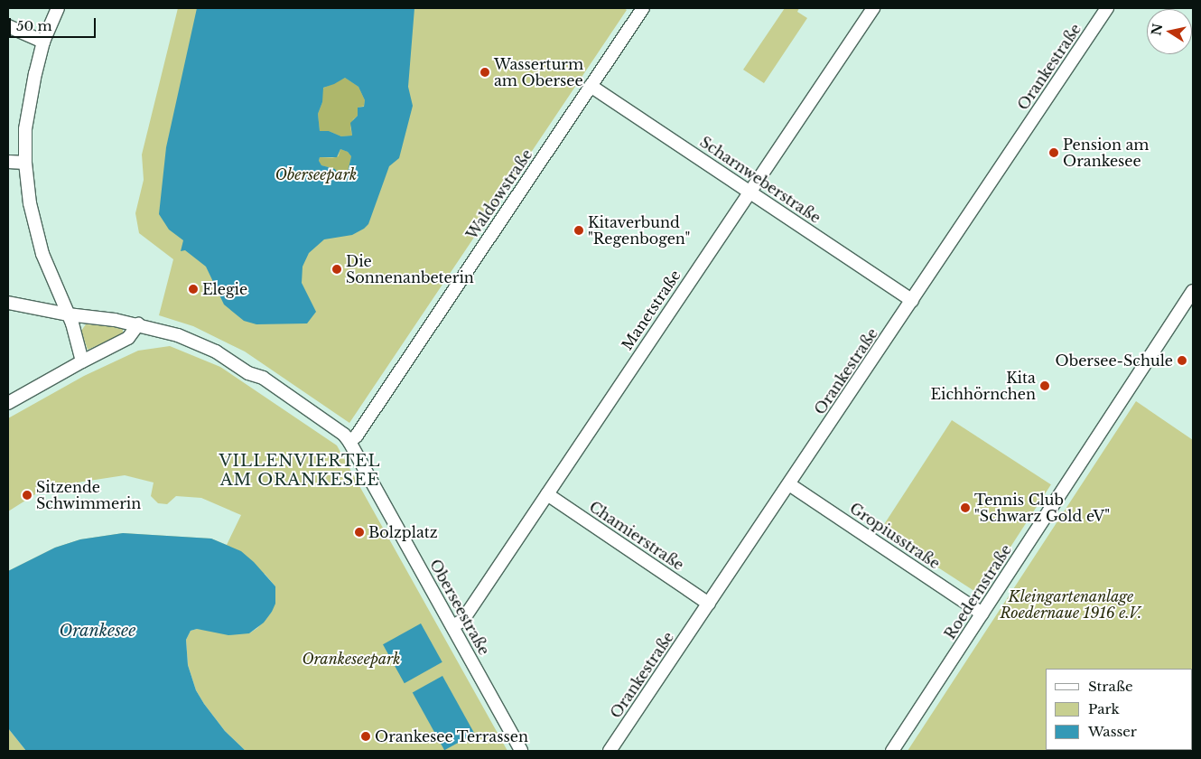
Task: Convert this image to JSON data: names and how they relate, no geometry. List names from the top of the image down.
{
  "streets": {
    "street": [
      "Orankestraße",
      "Scharnweberstraße",
      "Waldowstraße",
      "Manetstraße",
      "Chamierstraße",
      "Gropiusstraße",
      "Roedernstraße",
      "Oberseestraße"
    ]
  },
  "crossings": [
    ["Orankestraße", "Scharnweberstraße"],
    ["Orankestraße", "Chamierstraße"],
    ["Orankestraße", "Gropiusstraße"],
    ["Scharnweberstraße", "Waldowstraße"],
    ["Scharnweberstraße", "Manetstraße"],
    ["Waldowstraße", "Oberseestraße"],
    ["Manetstraße", "Chamierstraße"],
    ["Manetstraße", "Oberseestraße"],
    ["Gropiusstraße", "Roedernstraße"]
  ],
  "districts": ["VILLENVIERTEL AM ORANKESEE"],
  "water": ["Orankesee"],
  "parks": ["Oberseepark", "Kleingartenanlage Roedernaue 1916 e.V.", "Orankeseepark"],
  "places": [
    "Wasserturm am Obersee",
    "Pension am Orankesee",
    "Kitaverbund \"Regenbogen\"",
    "Die Sonnenanbeterin",
    "Elegie",
    "Obersee-Schule",
    "Kita Eichhörnchen",
    "Sitzende Schwimmerin",
    "Tennis Club \"Schwarz Gold eV\"",
    "Bolzplatz",
    "Orankesee Terrassen"
  ],
  "legend": ["Straße", "Park", "Wasser"],
  "scale_bar": "50 m",
  "north": "left"
}
